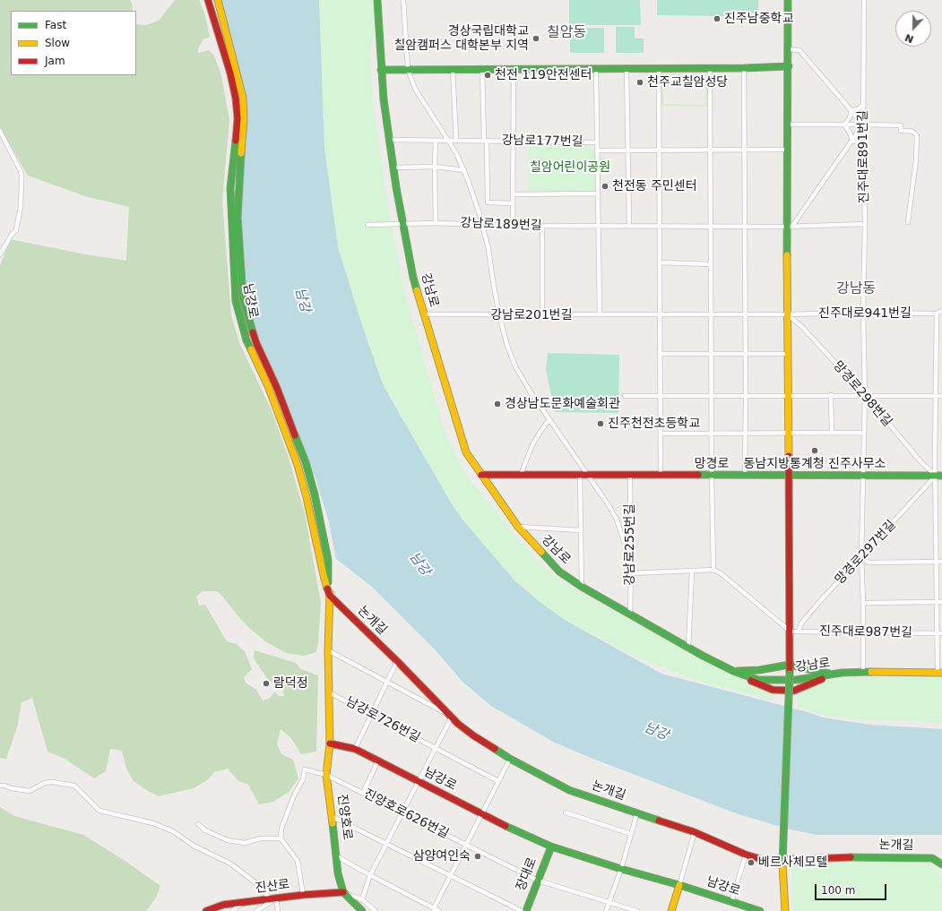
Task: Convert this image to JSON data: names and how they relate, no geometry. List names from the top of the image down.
{
  "streets": {
    "street": [
      "강남로177번길",
      "진주대로891번길",
      "강남로189번길",
      "강남로",
      "남강로",
      "진주대로941번길",
      "강남로201번길",
      "망경로298번길",
      "망경로",
      "강남로255번길",
      "망경로297번길",
      "논개길",
      "진주대로987번길",
      "남강로726번길",
      "진양호로626번길",
      "진양호로",
      "장대로",
      "진산로"
    ]
  },
  "crossings": [
    ["강남로177번길", "강남로189번길"],
    ["강남로177번길", "강남로"],
    ["진주대로891번길", "강남로189번길"],
    ["진주대로891번길", "강남로"],
    ["진주대로891번길", "진주대로941번길"],
    ["진주대로891번길", "망경로298번길"],
    ["진주대로891번길", "망경로"],
    ["진주대로891번길", "망경로297번길"],
    ["진주대로891번길", "진주대로987번길"],
    ["강남로189번길", "강남로"],
    ["강남로", "강남로201번길"],
    ["강남로", "망경로"],
    ["강남로", "강남로255번길"],
    ["남강로", "논개길"],
    ["남강로", "남강로726번길"],
    ["남강로", "진양호로"],
    ["남강로", "장대로"],
    ["진주대로941번길", "강남로201번길"],
    ["진주대로941번길", "망경로298번길"],
    ["망경로298번길", "망경로"],
    ["망경로298번길", "망경로297번길"],
    ["망경로", "강남로255번길"],
    ["망경로", "망경로297번길"],
    ["망경로297번길", "진주대로987번길"],
    ["진양호로626번길", "진양호로"],
    ["진양호로626번길", "장대로"],
    ["진양호로", "진산로"]
  ],
  "districts": ["칠암동", "강남동"],
  "water": ["남강"],
  "parks": ["칠암어린이공원"],
  "places": [
    "진주남중학교",
    "경상국립대학교 칠암캠퍼스 대학본부 지역",
    "천전 119안전센터",
    "천주교칠암성당",
    "천전동 주민센터",
    "경상남도문화예술회관",
    "진주천전초등학교",
    "동남지방통계청 진주사무소",
    "람덕정",
    "삼양여인숙",
    "베르사체모텔"
  ],
  "legend": ["Fast", "Slow", "Jam"],
  "scale_bar": "100 m",
  "north": "bottom"
}
